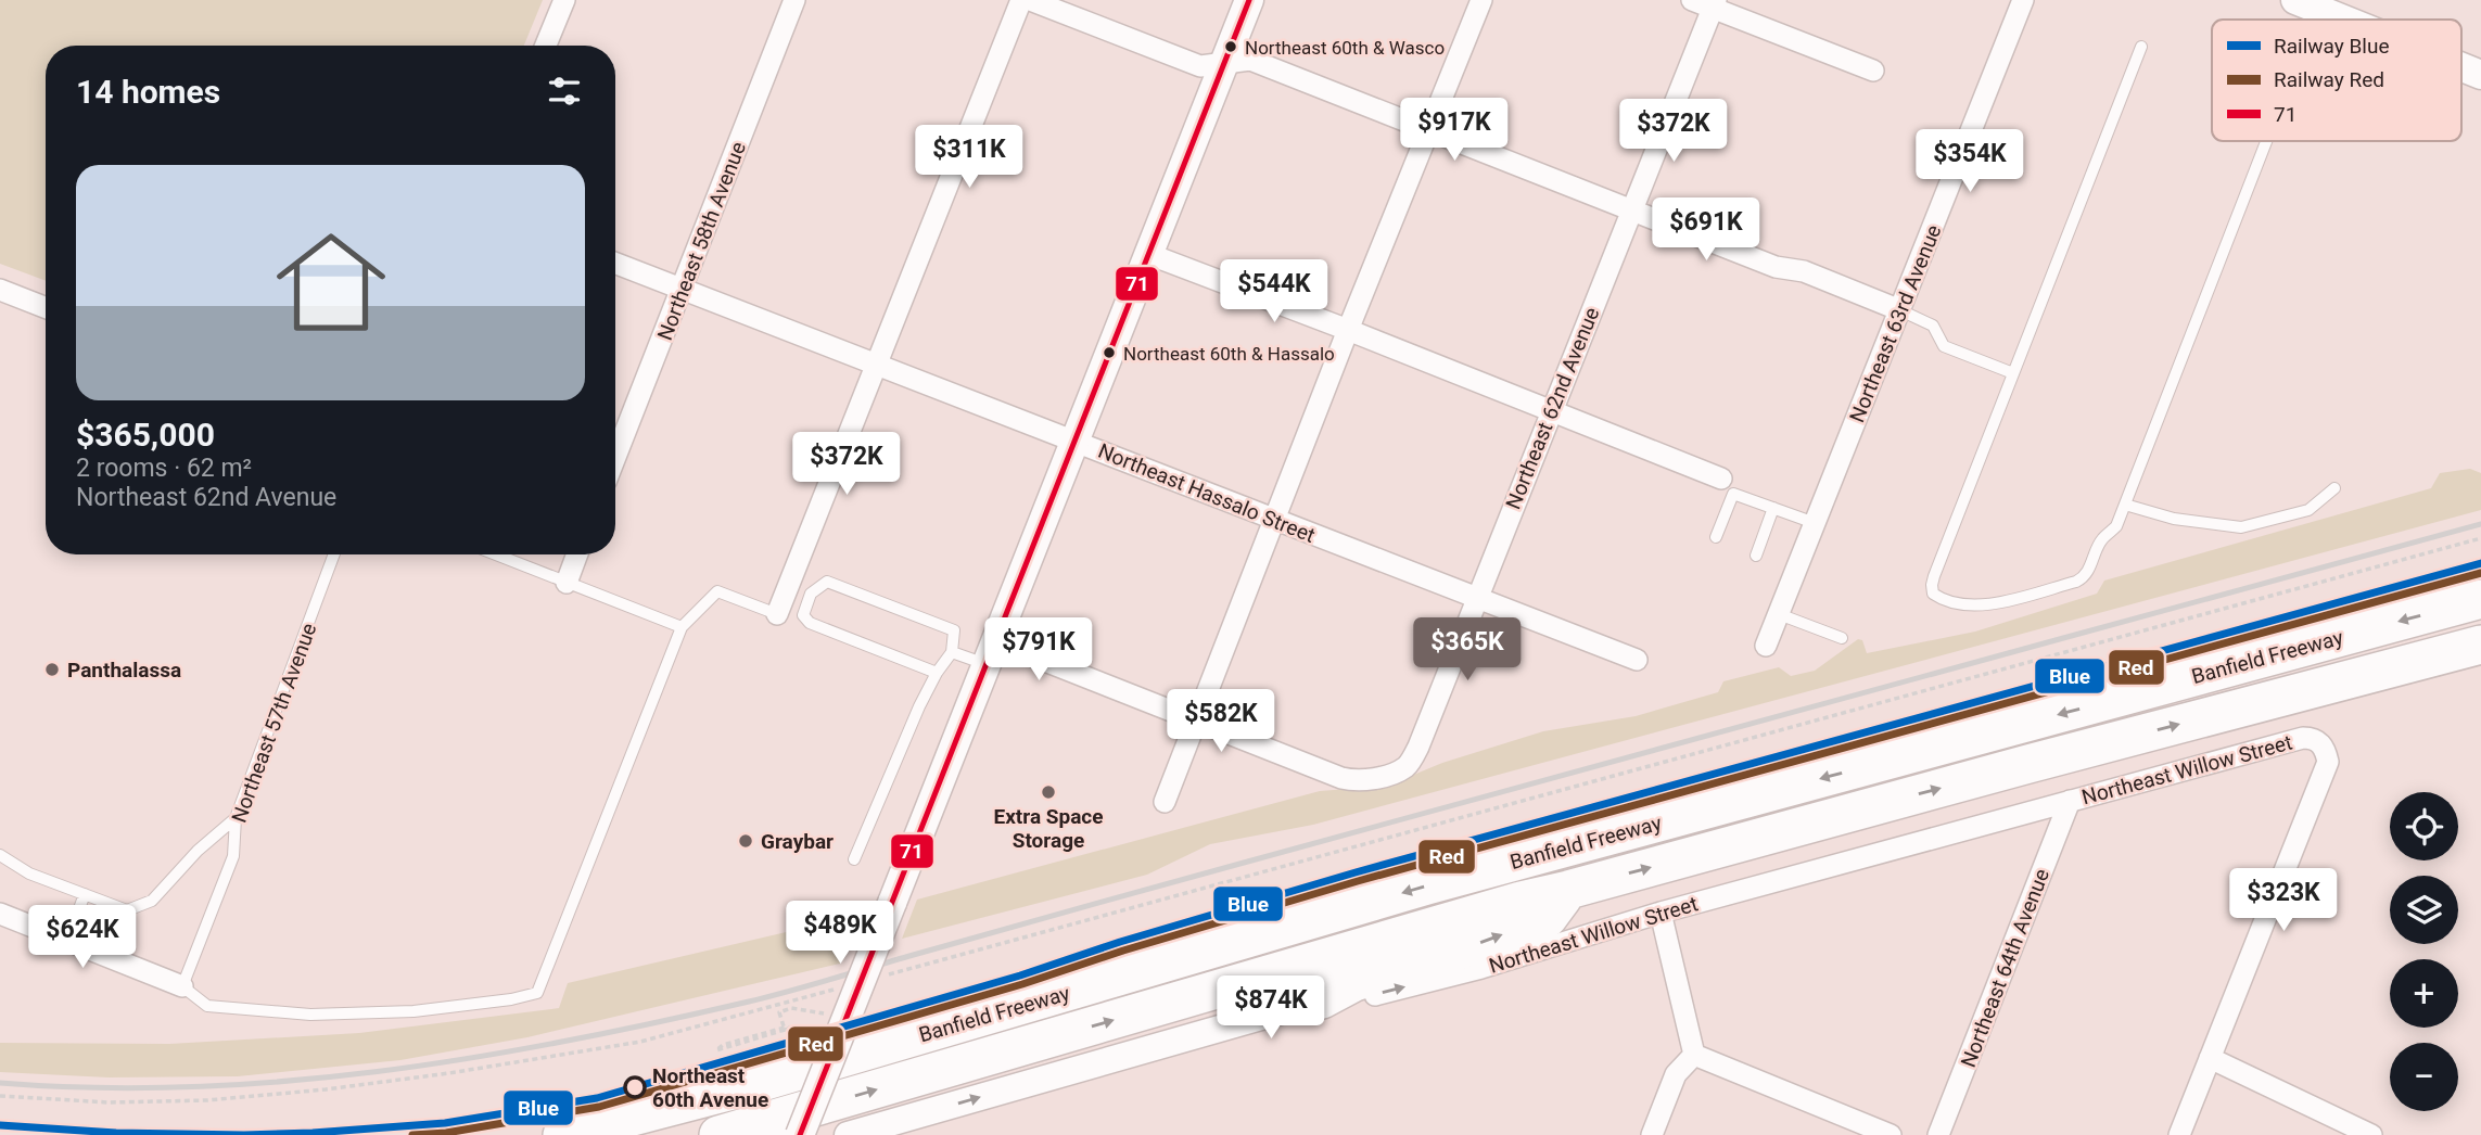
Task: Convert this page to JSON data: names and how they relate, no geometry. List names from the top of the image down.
{
  "streets": {
    "highway": ["Banfield Freeway"],
    "street": [
      "Northeast 58th Avenue",
      "Northeast 63rd Avenue",
      "Northeast 62nd Avenue",
      "Northeast Hassalo Street",
      "Northeast Willow Street",
      "Northeast 64th Avenue"
    ],
    "lane": ["Northeast 57th Avenue"]
  },
  "crossings": [
    ["Northeast 58th Avenue", "Northeast Hassalo Street"],
    ["Northeast 62nd Avenue", "Northeast Hassalo Street"],
    ["Northeast Willow Street", "Northeast 64th Avenue"]
  ],
  "one_way": ["Northeast Willow Street"],
  "places": [
    "Northeast 60th & Wasco",
    "Northeast 60th & Hassalo",
    "Panthalassa",
    "Extra Space Storage",
    "Graybar",
    "Northeast 60th Avenue"
  ],
  "lines": ["transit line 71", "rail line Blue", "rail line Red"],
  "legend": ["Railway Blue", "Railway Red", "71"],
  "page": {
    "heading": "14 homes",
    "price": [
      "$917K",
      "$372K",
      "$311K",
      "$354K",
      "$691K",
      "$544K",
      "$372K",
      "$791K",
      "$365K",
      "$582K",
      "$323K",
      "$489K",
      "$624K",
      "$874K"
    ],
    "list": [
      {
        "name": "$365,000",
        "note": "2 rooms · 62 m² · Northeast 62nd Avenue"
      }
    ],
    "map_buttons": ["+", "−"]
  }
}
